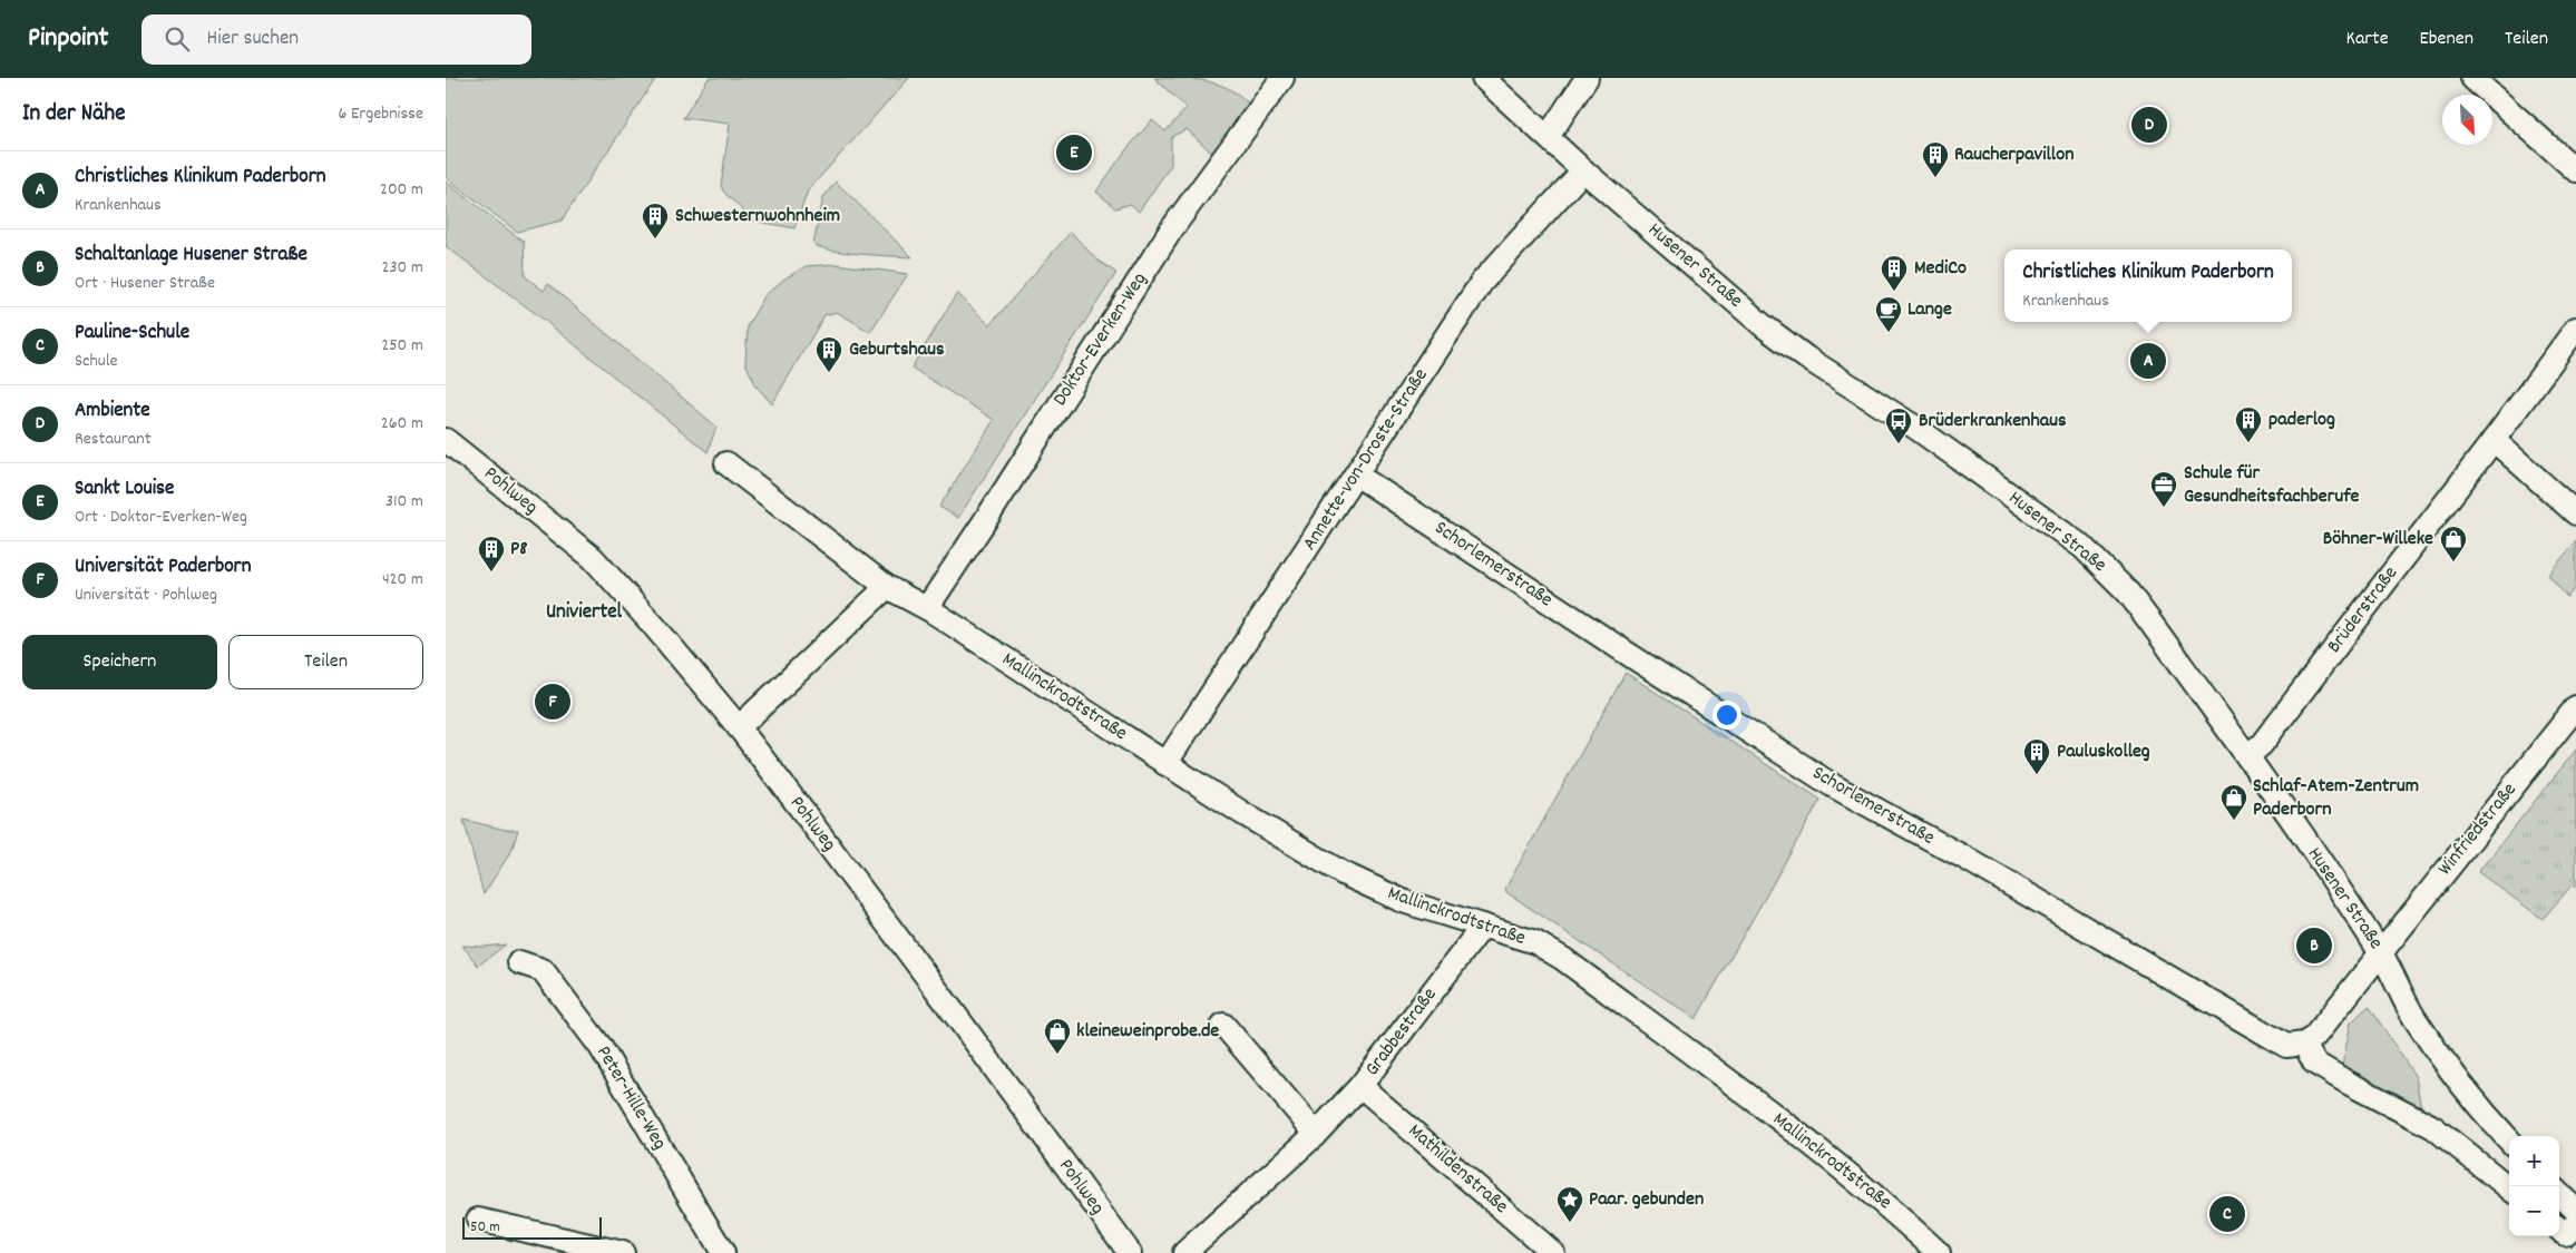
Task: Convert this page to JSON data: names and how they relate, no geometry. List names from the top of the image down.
{
  "streets": {
    "street": [
      "Husener Straße",
      "Doktor-Everken-Weg",
      "Annette-von-Droste-Straße",
      "Pohlweg",
      "Schorlemerstraße",
      "Brüderstraße",
      "Mallinckrodtstraße",
      "Winfriedstraße",
      "Grabbestraße",
      "Peter-Hille-Weg",
      "Mathildenstraße"
    ]
  },
  "crossings": [
    ["Husener Straße", "Annette-von-Droste-Straße"],
    ["Husener Straße", "Brüderstraße"],
    ["Husener Straße", "Winfriedstraße"],
    ["Doktor-Everken-Weg", "Mallinckrodtstraße"],
    ["Annette-von-Droste-Straße", "Schorlemerstraße"],
    ["Annette-von-Droste-Straße", "Mallinckrodtstraße"],
    ["Mallinckrodtstraße", "Grabbestraße"],
    ["Grabbestraße", "Mathildenstraße"]
  ],
  "districts": ["Univiertel"],
  "places": {
    "building": [
      "Raucherpavillon",
      "Schwesternwohnheim",
      "MediCo",
      "Geburtshaus",
      "paderlog",
      "P8",
      "Pauluskolleg"
    ],
    "cafe": ["Lange"],
    "bus stop": ["Brüderkrankenhaus"],
    "office": ["Schule für Gesundheitsfachberufe"],
    "shop": ["Böhner-Willeke", "Schlaf-Atem-Zentrum Paderborn", "kleineweinprobe.de"],
    "place": ["Paar. gebunden"]
  },
  "scale_bar": "50 m",
  "north": "bottom right",
  "page": {
    "header": "Pinpoint",
    "search": "Hier suchen",
    "nav": ["Karte", "Ebenen", "Teilen"],
    "heading": ["In der Nähe", "6 Ergebnisse"],
    "pins": [
      "D",
      "E",
      "A",
      "F",
      "B",
      "C"
    ],
    "list": [
      {
        "mark": "A",
        "name": "Christliches Klinikum Paderborn",
        "note": "Krankenhaus",
        "value": "200 m"
      },
      {
        "mark": "B",
        "name": "Schaltanlage Husener Straße",
        "note": "Ort · Husener Straße",
        "value": "230 m"
      },
      {
        "mark": "C",
        "name": "Pauline-Schule",
        "note": "Schule",
        "value": "250 m"
      },
      {
        "mark": "D",
        "name": "Ambiente",
        "note": "Restaurant",
        "value": "260 m"
      },
      {
        "mark": "E",
        "name": "Sankt Louise",
        "note": "Ort · Doktor-Everken-Weg",
        "value": "310 m"
      },
      {
        "mark": "F",
        "name": "Universität Paderborn",
        "note": "Universität · Pohlweg",
        "value": "420 m"
      }
    ],
    "popup": ["Christliches Klinikum Paderborn", "Krankenhaus"],
    "buttons": ["Speichern", "Teilen"],
    "map_buttons": ["+", "−"],
    "scale": "50 m"
  }
}
